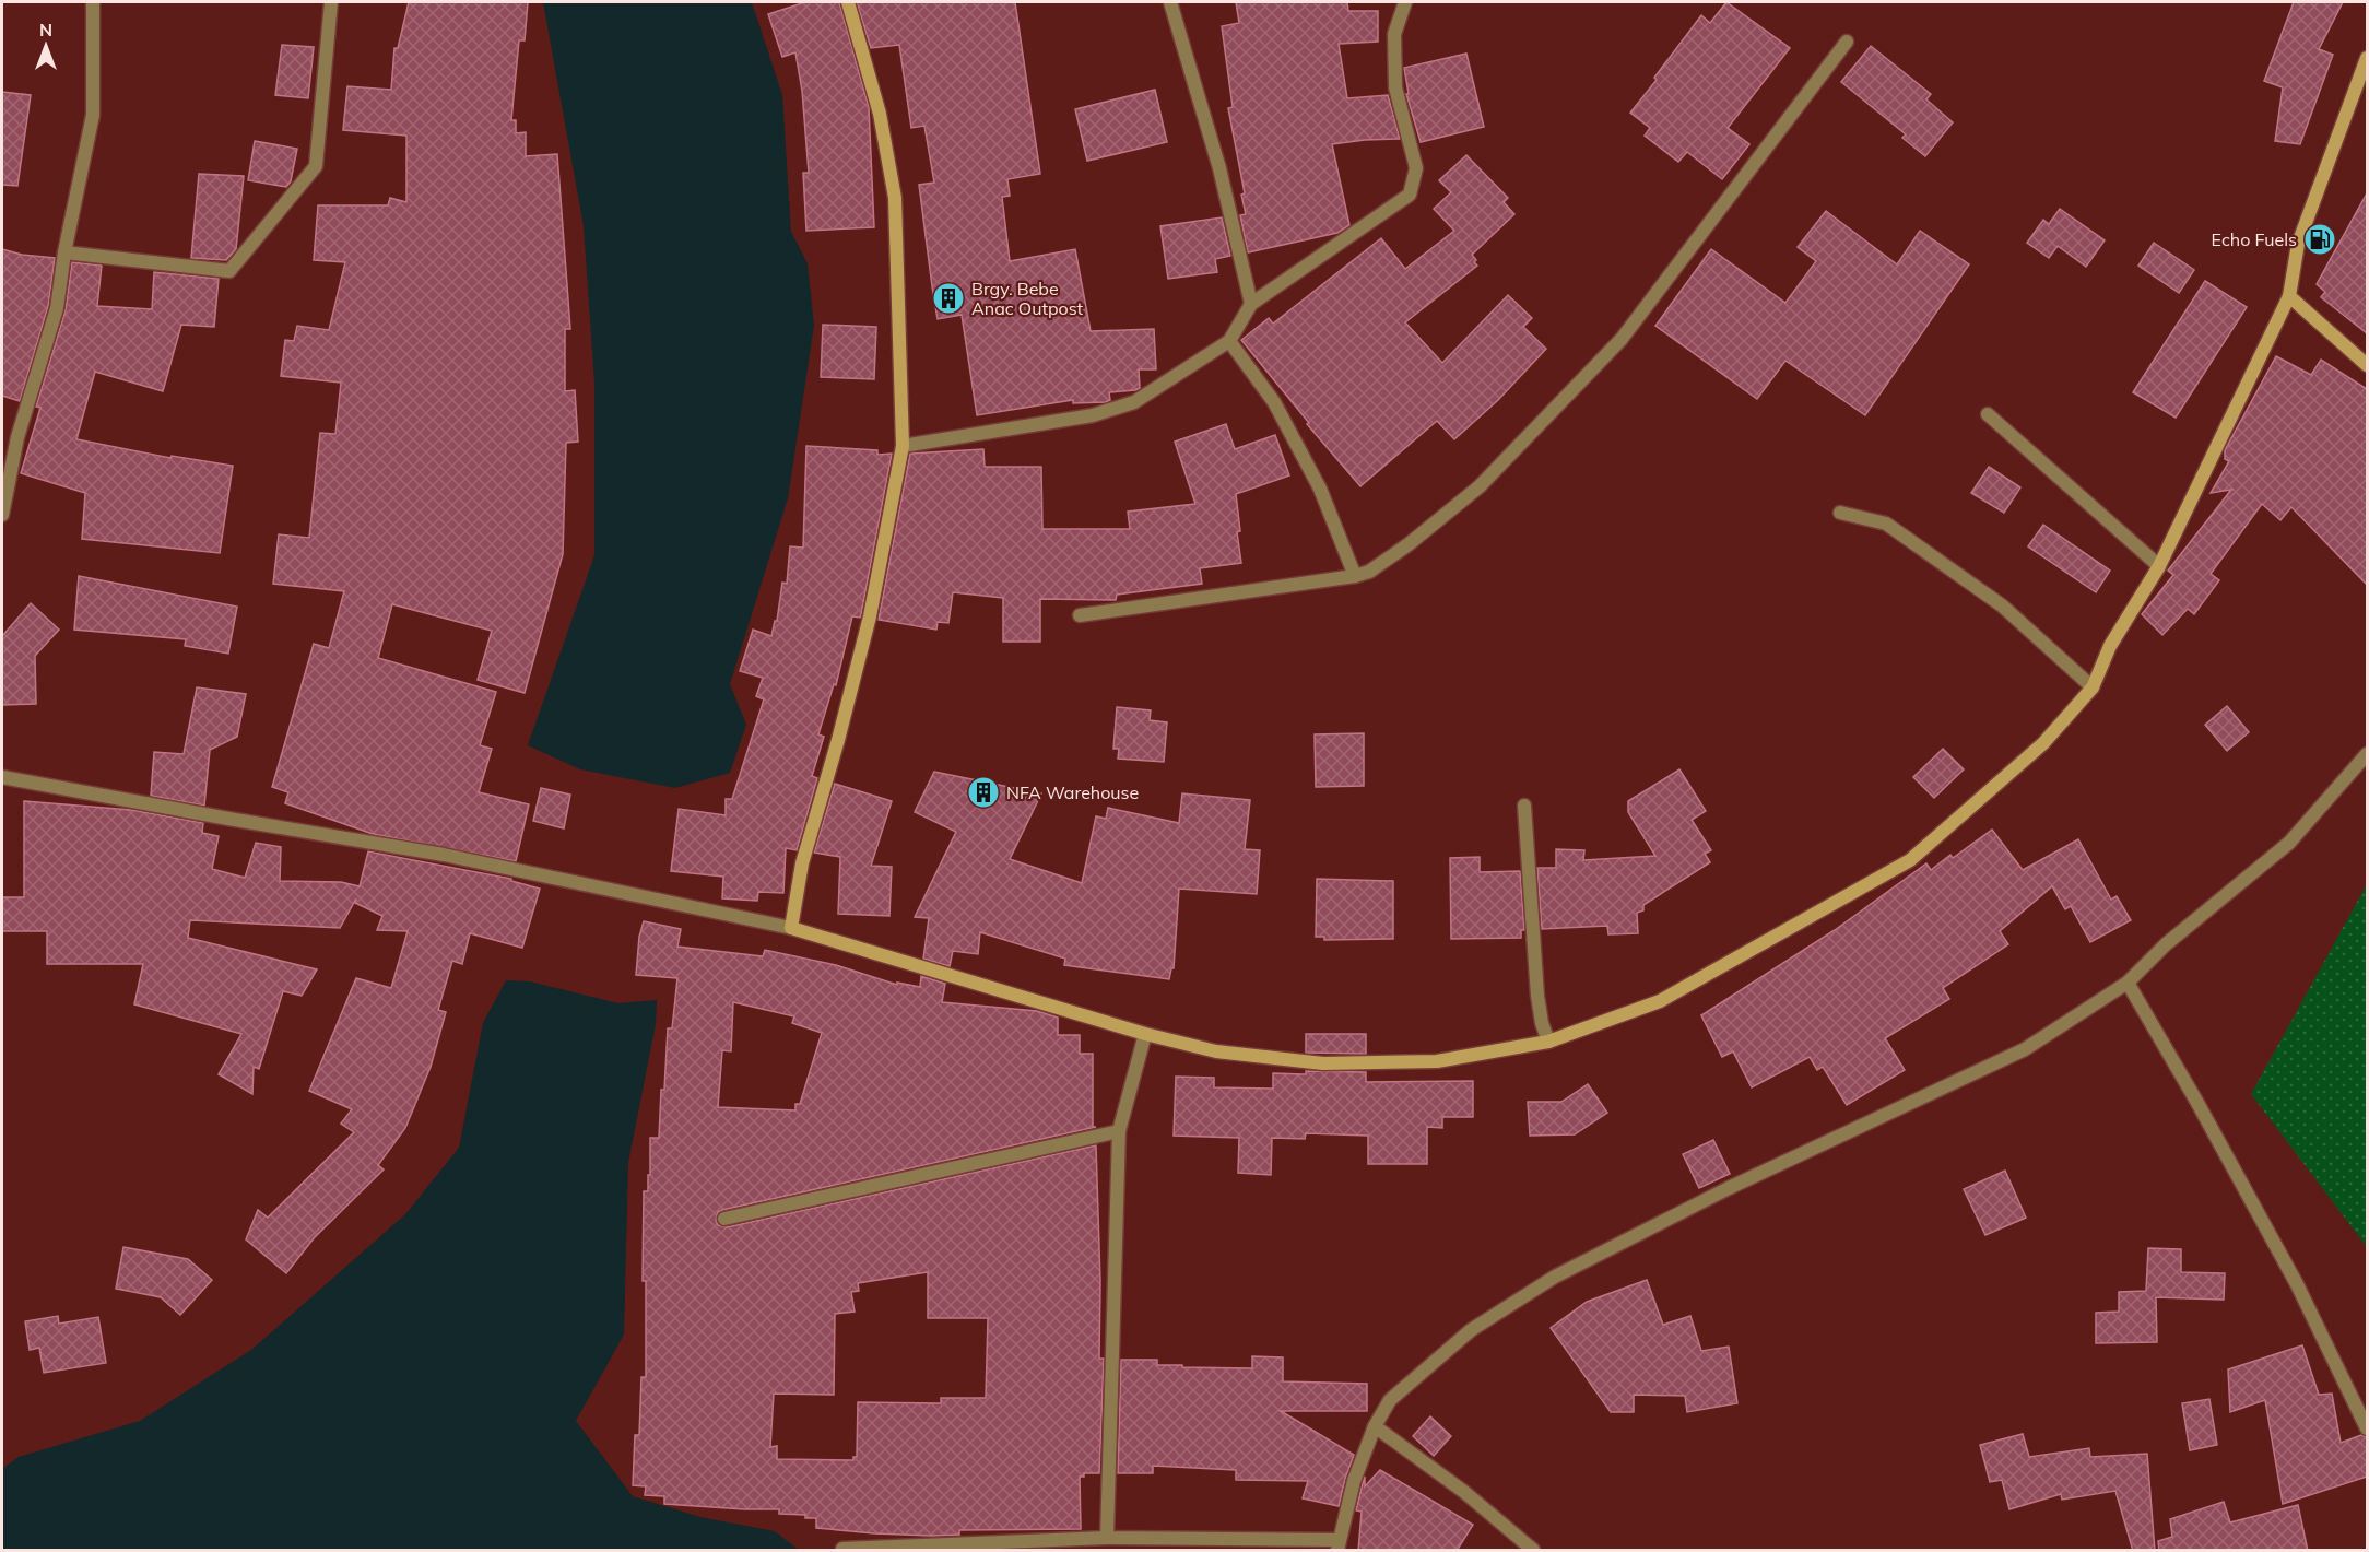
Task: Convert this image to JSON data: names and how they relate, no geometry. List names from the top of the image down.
{
  "places": {
    "fuel station": ["Echo Fuels"],
    "building": ["Brgy. Bebe Anac Outpost", "NFA Warehouse"]
  },
  "north": "top"
}
